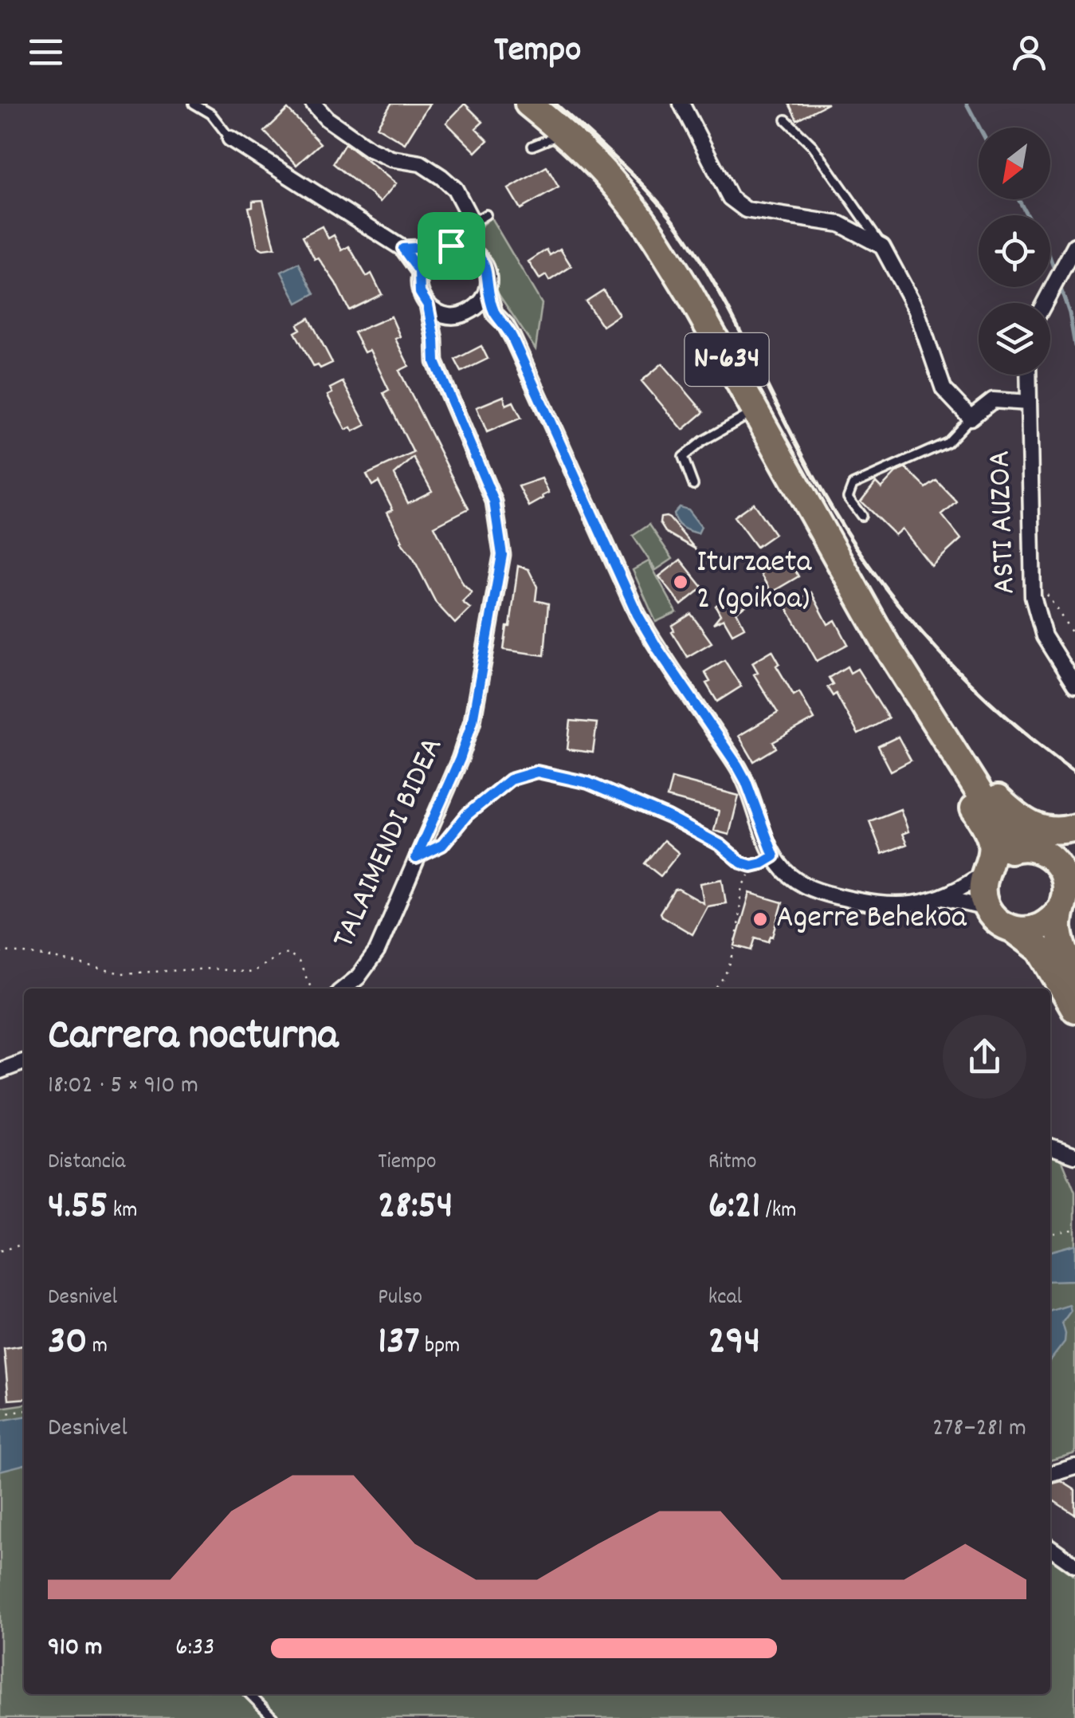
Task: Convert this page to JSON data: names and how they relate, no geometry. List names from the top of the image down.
{
  "streets": {
    "highway": ["N-634"],
    "street": ["ASTI AUZOA", "TALAIMENDI BIDEA"]
  },
  "places": ["Iturzaeta 2 (goikoa)", "Agerre Behekoa"],
  "north": "bottom left",
  "page": {
    "header": "Tempo",
    "heading": ["Carrera nocturna", "18:02 · 5 × 910 m"],
    "stats": [
      ["Distancia", "4.55 km"],
      ["Tiempo", "28:54"],
      ["Ritmo", "6:21 /km"],
      ["Desnivel", "30 m"],
      ["Pulso", "137 bpm"],
      ["kcal", "294"]
    ],
    "chart": ["Desnivel", "278–281 m"],
    "list": [
      {
        "name": "910 m",
        "note": "6:33"
      }
    ]
  }
}
